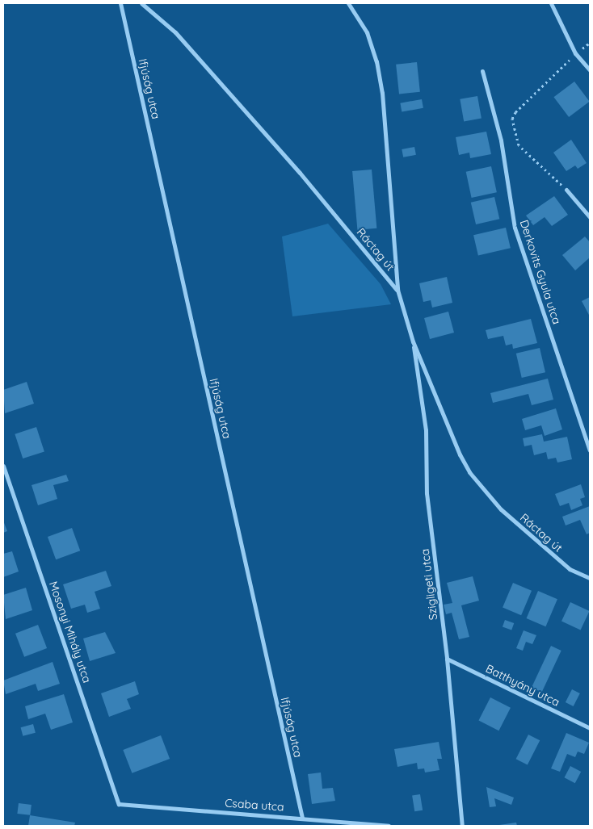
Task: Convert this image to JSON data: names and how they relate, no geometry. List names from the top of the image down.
{
  "streets": {
    "street": [
      "Ifjúság utca",
      "Ráctag út",
      "Derkovits Gyula utca",
      "Szigligeti utca",
      "Mosonyi Mihály utca",
      "Batthyány utca",
      "Csaba utca"
    ]
  },
  "crossings": [
    ["Ifjúság utca", "Csaba utca"],
    ["Ráctag út", "Szigligeti utca"],
    ["Szigligeti utca", "Batthyány utca"],
    ["Mosonyi Mihály utca", "Csaba utca"]
  ]
}
